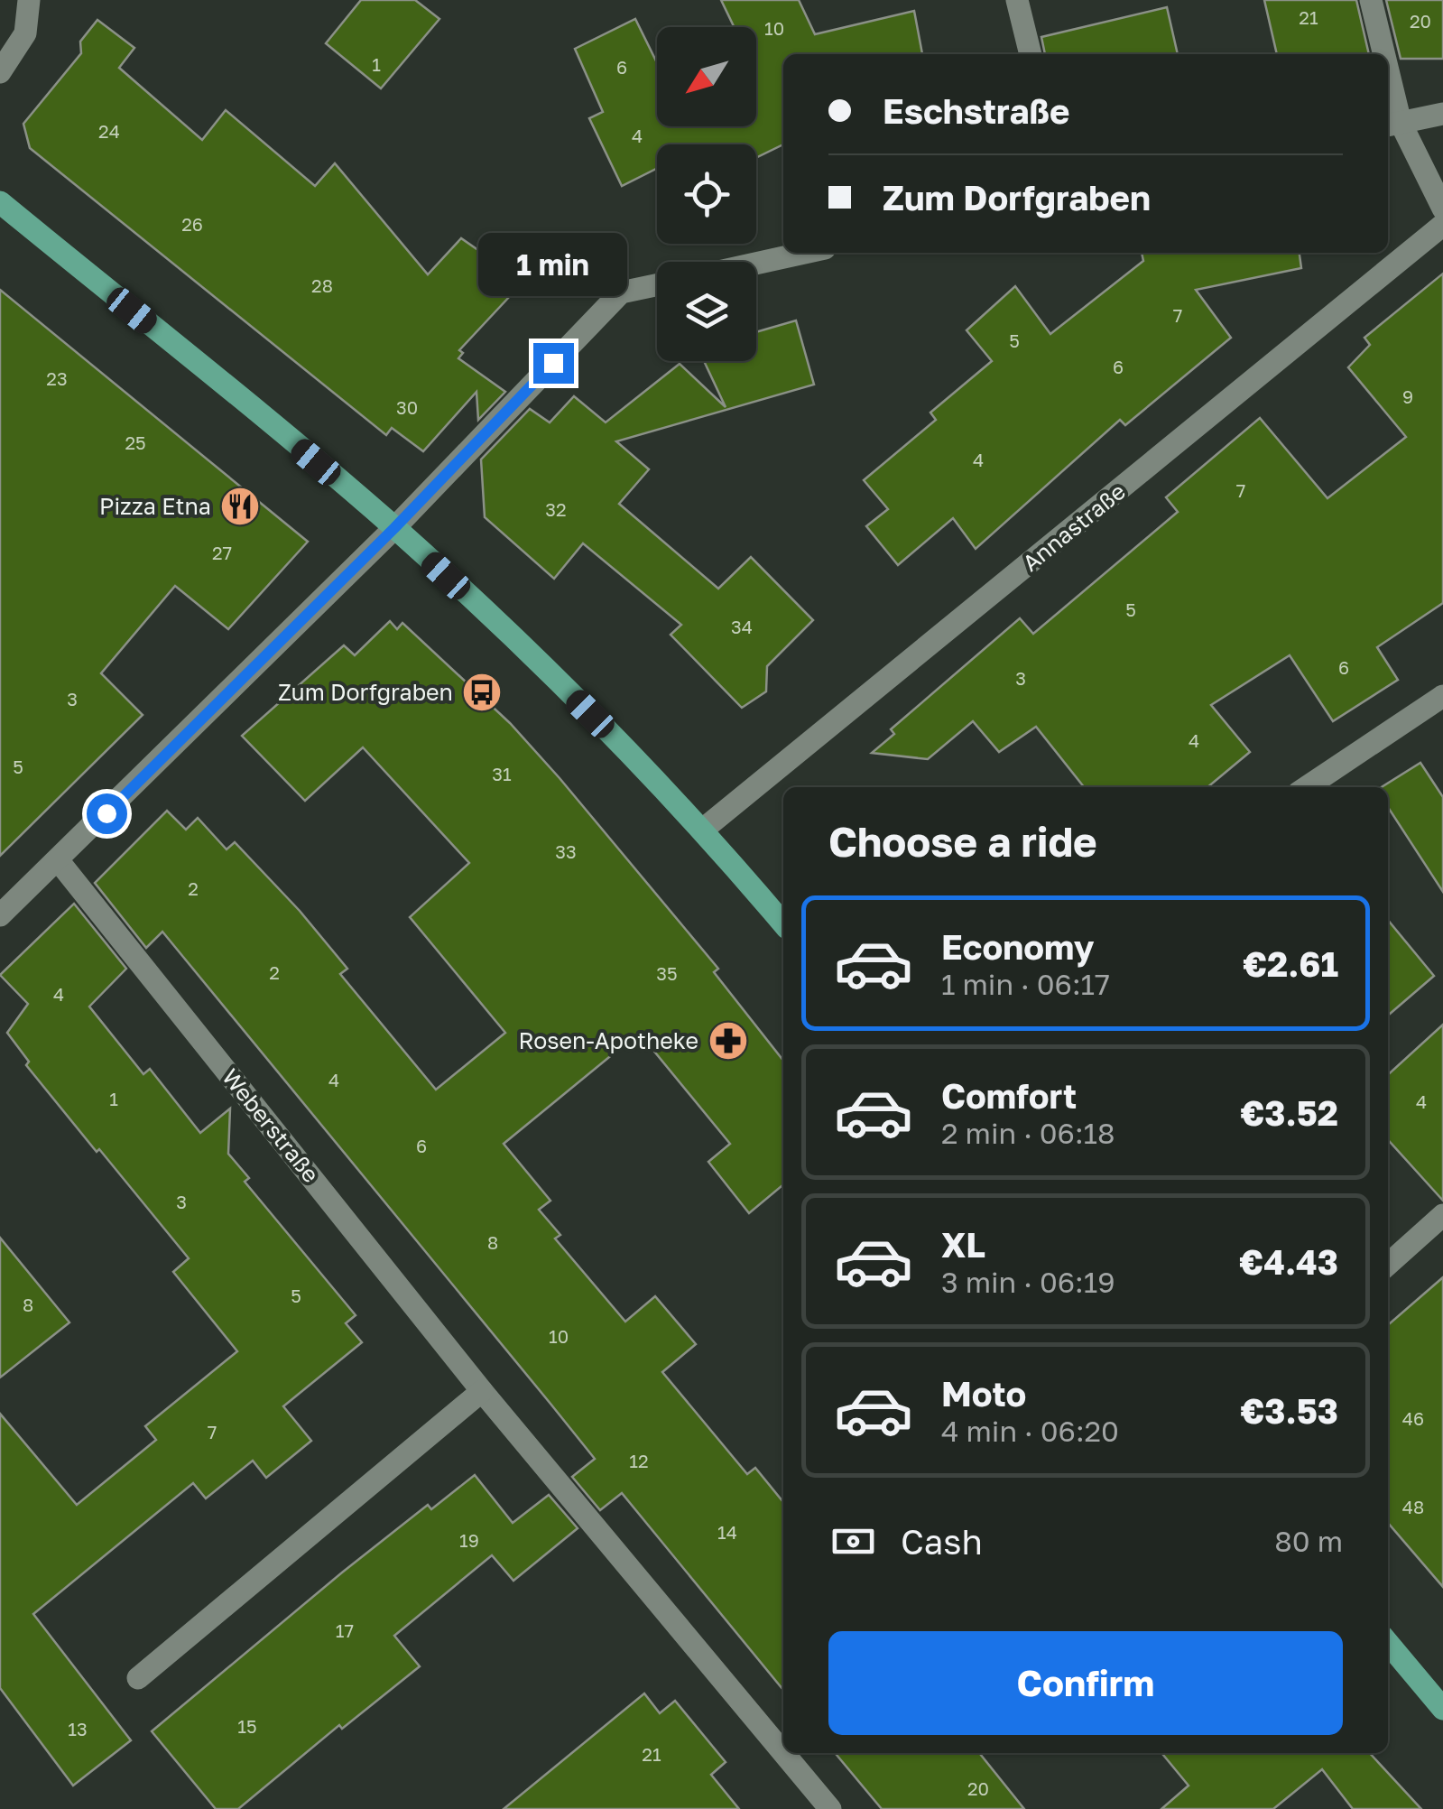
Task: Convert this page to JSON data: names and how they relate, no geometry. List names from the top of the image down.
{
  "streets": {
    "street": ["Annastraße", "Weberstraße"]
  },
  "places": {
    "restaurant": ["Pizza Etna"],
    "bus stop": ["Zum Dorfgraben"],
    "pharmacy": ["Rosen-Apotheke"]
  },
  "house_numbers": [
    "21",
    "20",
    "10",
    "1",
    "6",
    "24",
    "4",
    "26",
    "28",
    "7",
    "5",
    "6",
    "23",
    "9",
    "30",
    "25",
    "4",
    "7",
    "32",
    "27",
    "5",
    "34",
    "6",
    "3",
    "3",
    "4",
    "5",
    "31",
    "33",
    "2",
    "2",
    "35",
    "4",
    "4",
    "1",
    "4",
    "6",
    "3",
    "8",
    "5",
    "8",
    "10",
    "46",
    "7",
    "12",
    "48",
    "14",
    "19",
    "17",
    "15",
    "13",
    "21",
    "20"
  ],
  "north": "bottom left",
  "page": {
    "banner": ["Eschstraße", "Zum Dorfgraben"],
    "bubble": "1 min",
    "heading": "Choose a ride",
    "list": [
      {
        "name": "Economy",
        "note": "1 min · 06:17",
        "value": "€2.61"
      },
      {
        "name": "Comfort",
        "note": "2 min · 06:18",
        "value": "€3.52"
      },
      {
        "name": "XL",
        "note": "3 min · 06:19",
        "value": "€4.43"
      },
      {
        "name": "Moto",
        "note": "4 min · 06:20",
        "value": "€3.53"
      }
    ],
    "pay": ["Cash", "80 m"],
    "buttons": "Confirm"
  }
}
